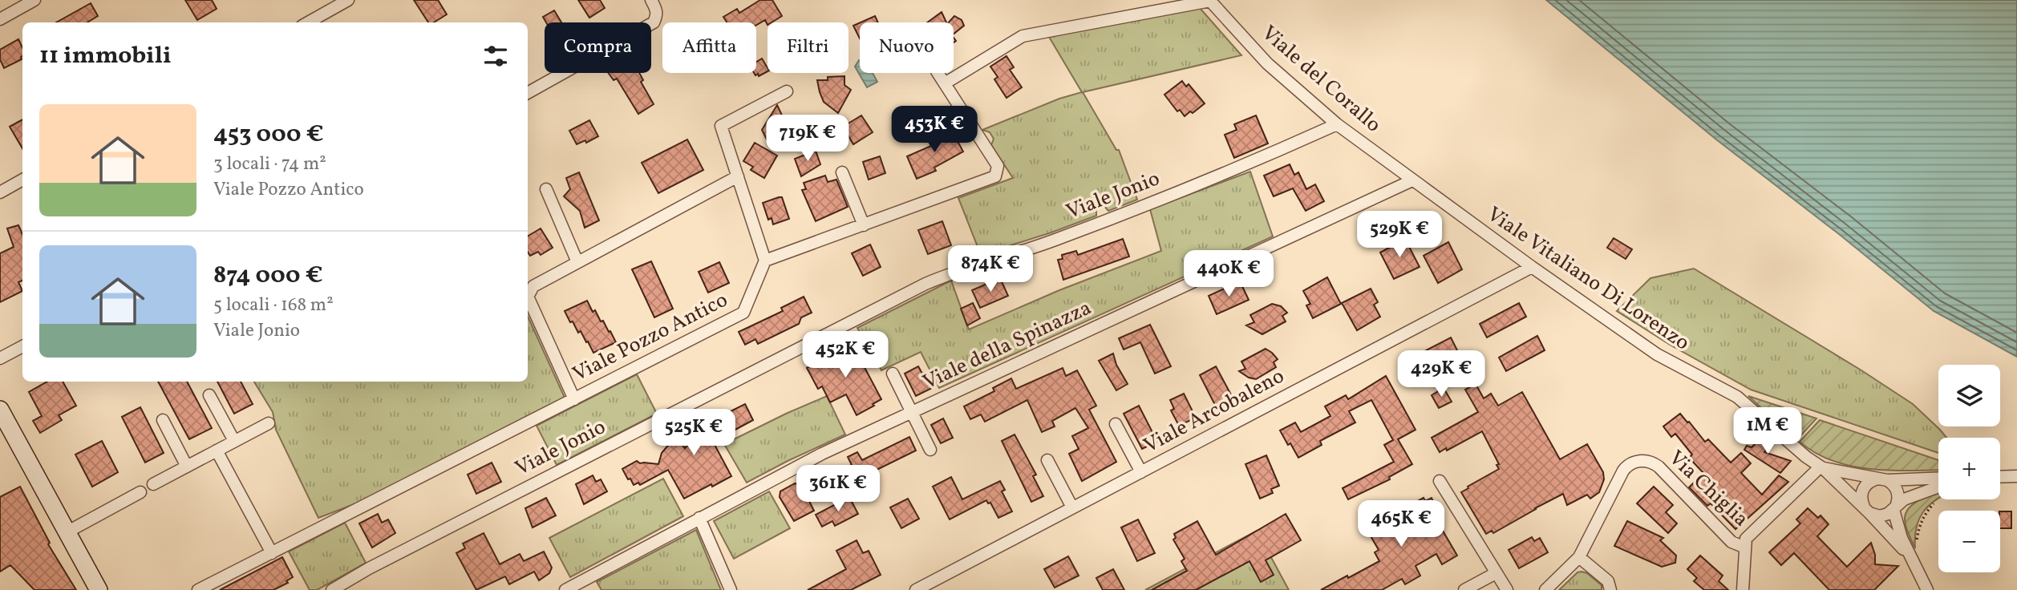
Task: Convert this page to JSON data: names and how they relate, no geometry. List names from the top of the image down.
{
  "streets": {
    "street": [
      "Viale del Corallo",
      "Viale Jonio",
      "Viale Vitaliano Di Lorenzo",
      "Viale Pozzo Antico",
      "Viale della Spinazza",
      "Viale Arcobaleno",
      "Via Chiglia"
    ]
  },
  "crossings": [
    ["Viale del Corallo", "Viale Jonio"],
    ["Viale del Corallo", "Viale Vitaliano Di Lorenzo"],
    ["Viale del Corallo", "Viale della Spinazza"],
    ["Viale Vitaliano Di Lorenzo", "Viale della Spinazza"],
    ["Viale Vitaliano Di Lorenzo", "Viale Arcobaleno"]
  ],
  "page": {
    "chip": [
      "Compra",
      "Affitta",
      "Filtri",
      "Nuovo"
    ],
    "heading": "11 immobili",
    "list": [
      {
        "name": "453 000 €",
        "note": "3 locali · 74 m² · Viale Pozzo Antico"
      },
      {
        "name": "874 000 €",
        "note": "5 locali · 168 m² · Viale Jonio"
      }
    ],
    "price": [
      "453K €",
      "719K €",
      "529K €",
      "874K €",
      "440K €",
      "452K €",
      "429K €",
      "1M €",
      "525K €",
      "361K €",
      "465K €"
    ],
    "map_buttons": ["+", "−"]
  }
}
